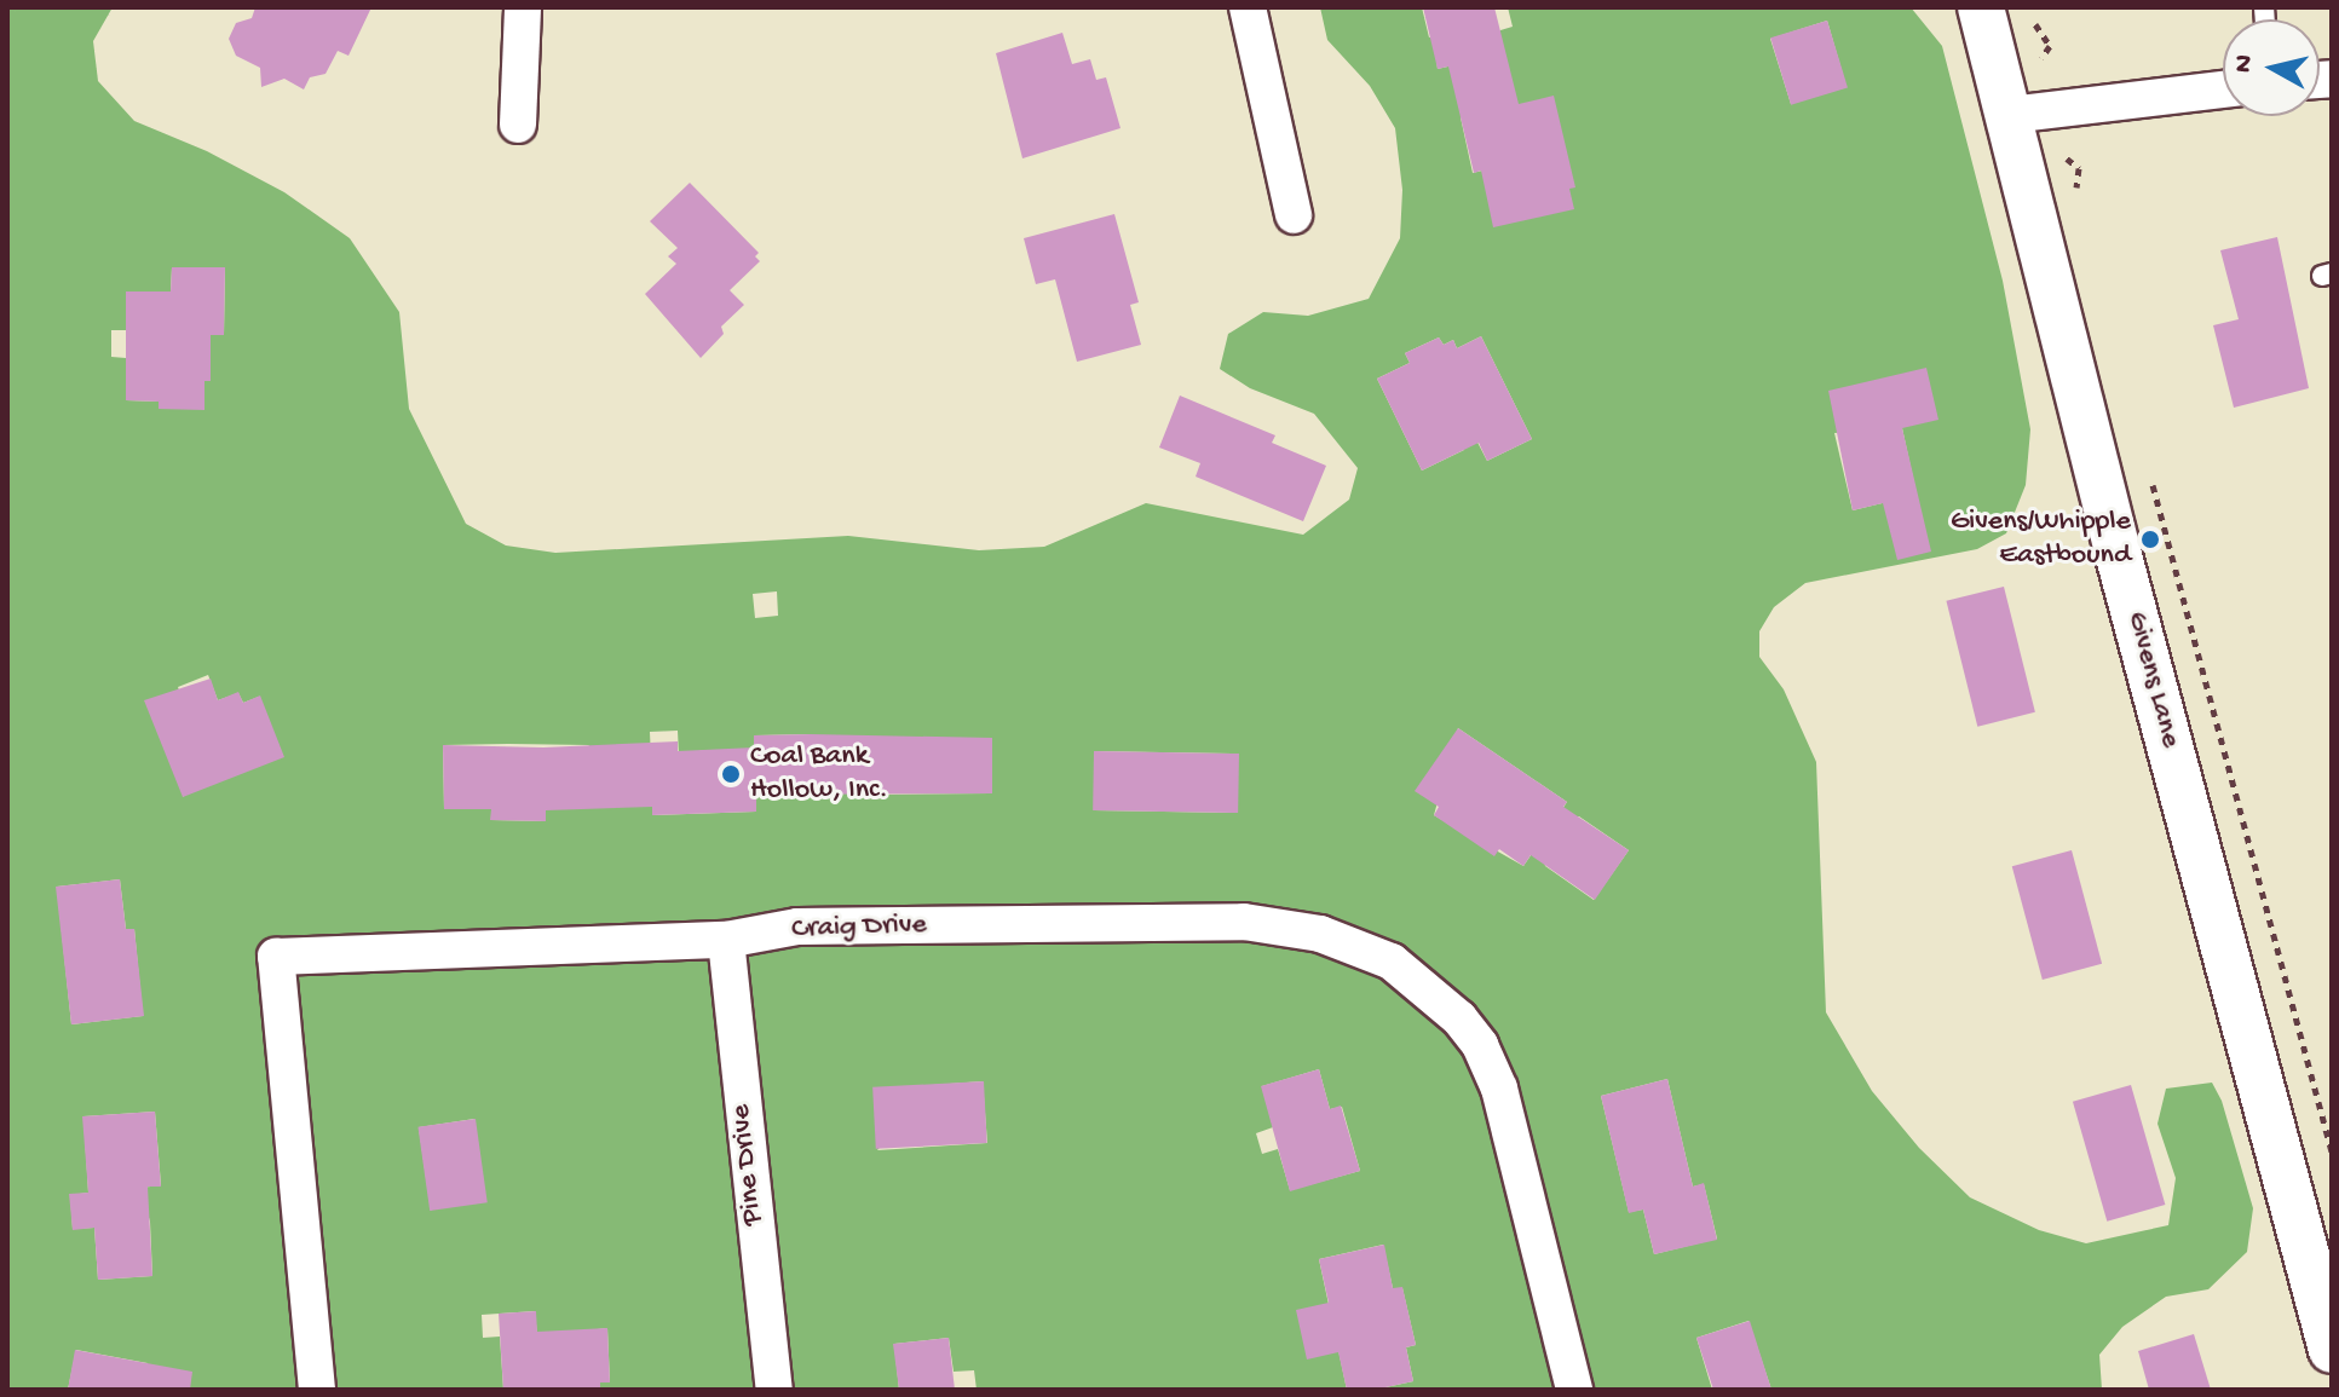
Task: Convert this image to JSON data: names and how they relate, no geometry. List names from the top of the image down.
{
  "streets": {
    "street": ["Givens Lane", "Craig Drive", "Pine Drive"]
  },
  "crossings": [
    ["Craig Drive", "Pine Drive"]
  ],
  "places": ["Givens/Whipple Eastbound", "Coal Bank Hollow, Inc."],
  "north": "left"
}
